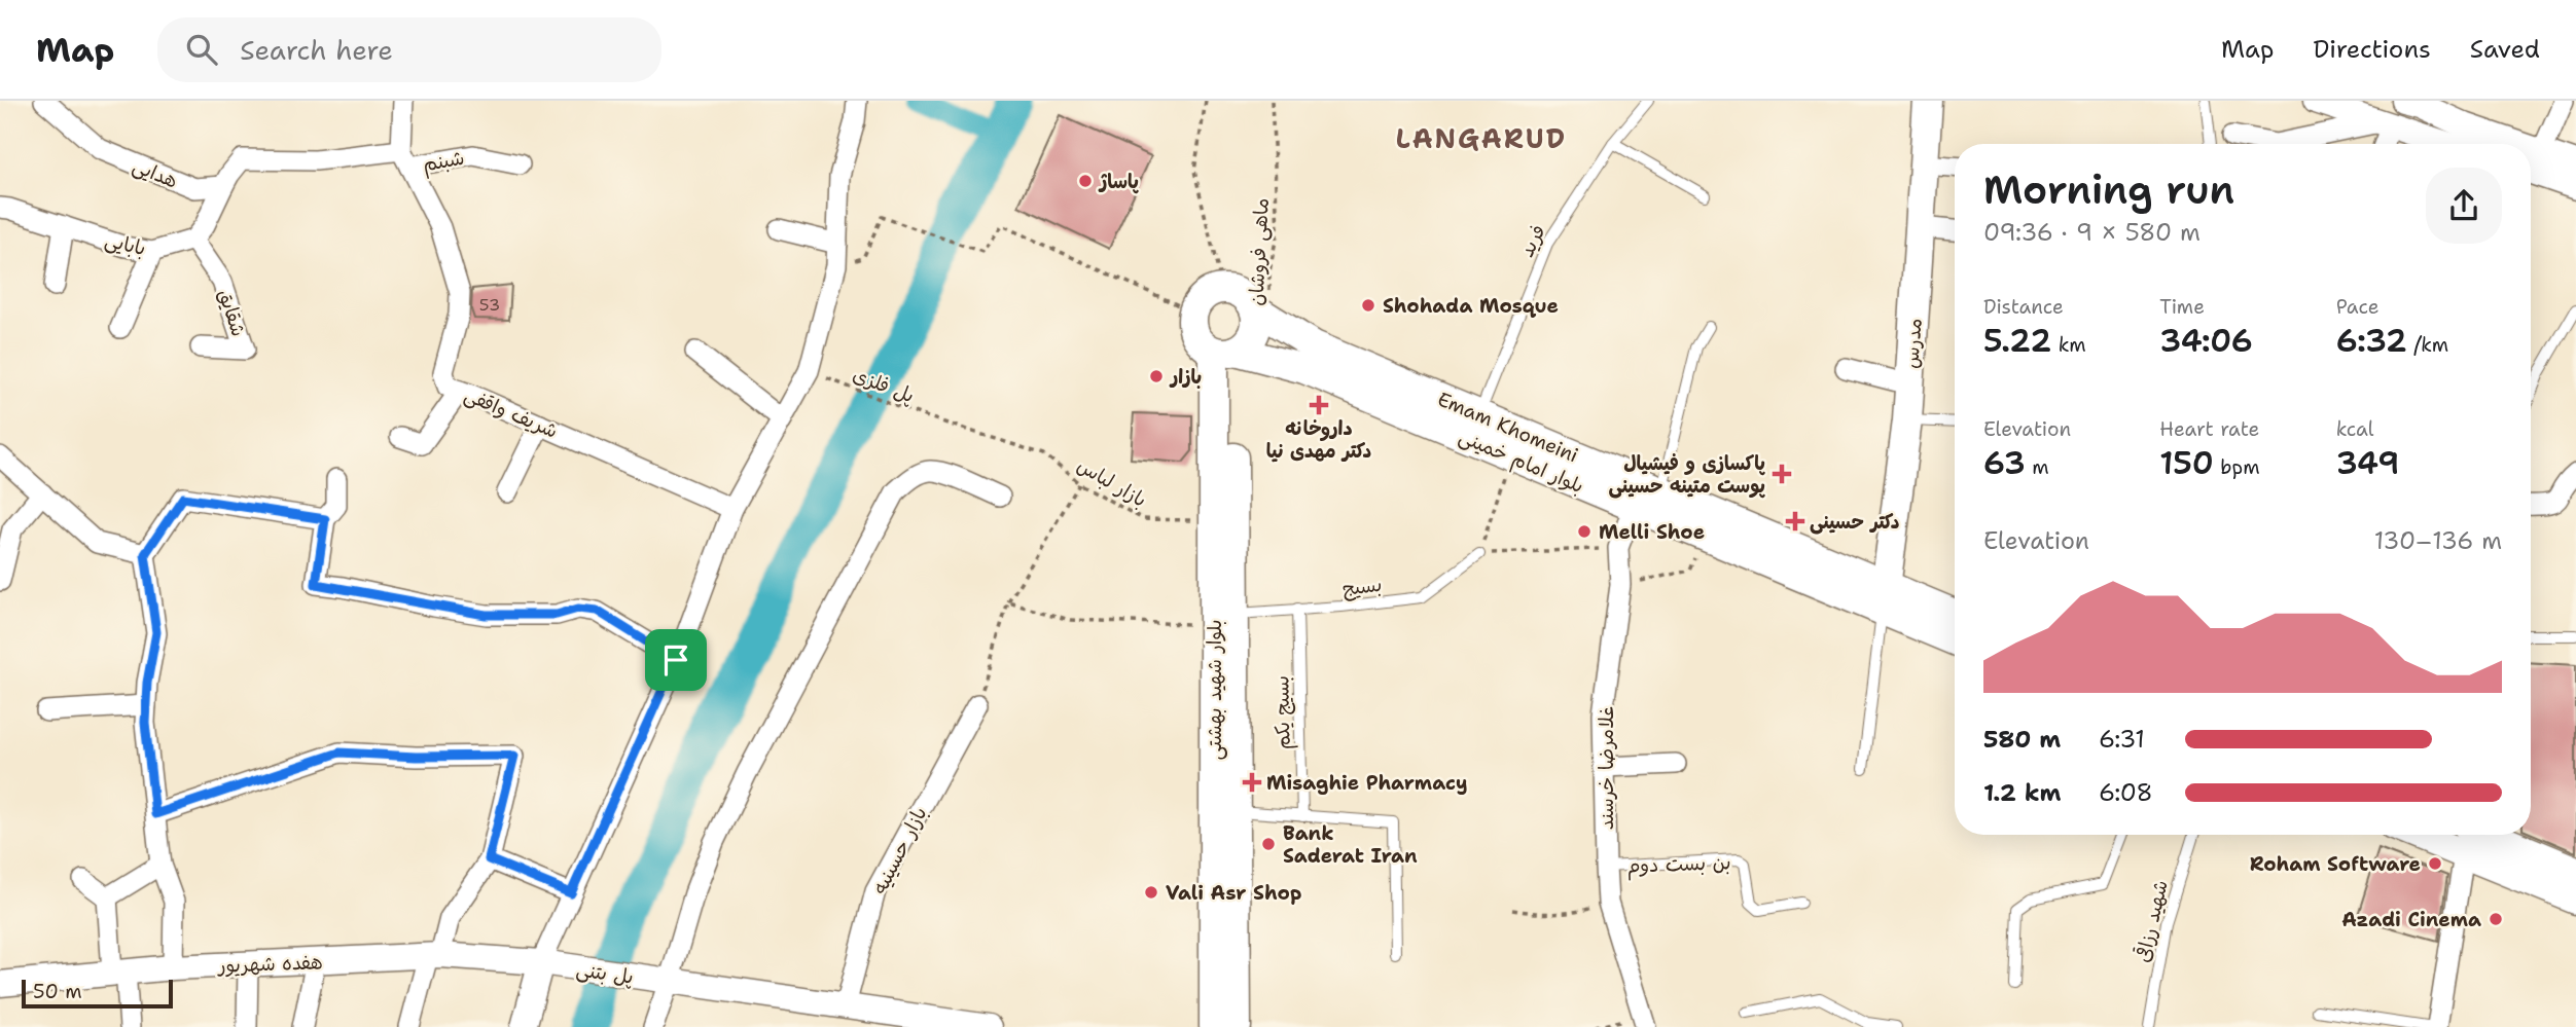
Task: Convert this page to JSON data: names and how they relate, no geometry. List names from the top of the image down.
{
  "streets": {
    "main road": [
      "مدرس",
      "Emam Khomeini",
      "بلوار امام خمینی",
      "بلوار شهید بهشتی"
    ],
    "street": [
      "شبنم",
      "هدایی",
      "بابایی",
      "شقایق",
      "شریف واقفی",
      "غلامرضا خرسند",
      "بازار حسینیه",
      "هفده شهریور",
      "پل بتنی"
    ],
    "lane": [
      "فرید",
      "بسیج",
      "بسیج یکم",
      "بن بست دوم",
      "شهید رزاقی"
    ],
    "path": ["ماهی فروشان", "پل فلزی", "بازار لباس"]
  },
  "crossings": [
    ["شبنم", "شریف واقفی"],
    ["فرید", "Emam Khomeini"],
    ["بابایی", "شقایق"],
    ["ماهی فروشان", "Emam Khomeini"],
    ["ماهی فروشان", "بلوار امام خمینی"],
    ["ماهی فروشان", "بلوار شهید بهشتی"],
    ["مدرس", "Emam Khomeini"],
    ["مدرس", "بلوار امام خمینی"],
    ["پل فلزی", "بازار لباس"],
    ["Emam Khomeini", "بلوار امام خمینی"],
    ["Emam Khomeini", "بلوار شهید بهشتی"],
    ["بلوار امام خمینی", "بلوار شهید بهشتی"],
    ["بلوار امام خمینی", "غلامرضا خرسند"],
    ["بازار لباس", "بلوار شهید بهشتی"],
    ["بسیج", "بلوار شهید بهشتی"],
    ["بسیج", "بسیج یکم"],
    ["غلامرضا خرسند", "بن بست دوم"],
    ["هفده شهریور", "پل بتنی"]
  ],
  "districts": ["LANGARUD"],
  "places": {
    "other": [
      "پاساژ",
      "Shohada Mosque",
      "بازار",
      "Melli Shoe",
      "Bank Saderat Iran",
      "Roham Software",
      "Vali Asr Shop",
      "Azadi Cinema"
    ],
    "health": [
      "داروخانه دکتر مهدی نیا",
      "پاکسازی و فیشیال پوست متینه حسینی",
      "دکتر حسینی",
      "Misaghie Pharmacy"
    ]
  },
  "house_numbers": ["53"],
  "scale_bar": "50 m",
  "page": {
    "header": "Map",
    "search": "Search here",
    "nav": ["Map", "Directions", "Saved"],
    "heading": ["Morning run", "09:36 · 9 × 580 m"],
    "stats": [
      ["Distance", "5.22 km"],
      ["Time", "34:06"],
      ["Pace", "6:32 /km"],
      ["Elevation", "63 m"],
      ["Heart rate", "150 bpm"],
      ["kcal", "349"]
    ],
    "chart": ["Elevation", "130–136 m"],
    "list": [
      {
        "name": "580 m",
        "note": "6:31"
      },
      {
        "name": "1.2 km",
        "note": "6:08"
      }
    ],
    "scale": "50 m"
  }
}
